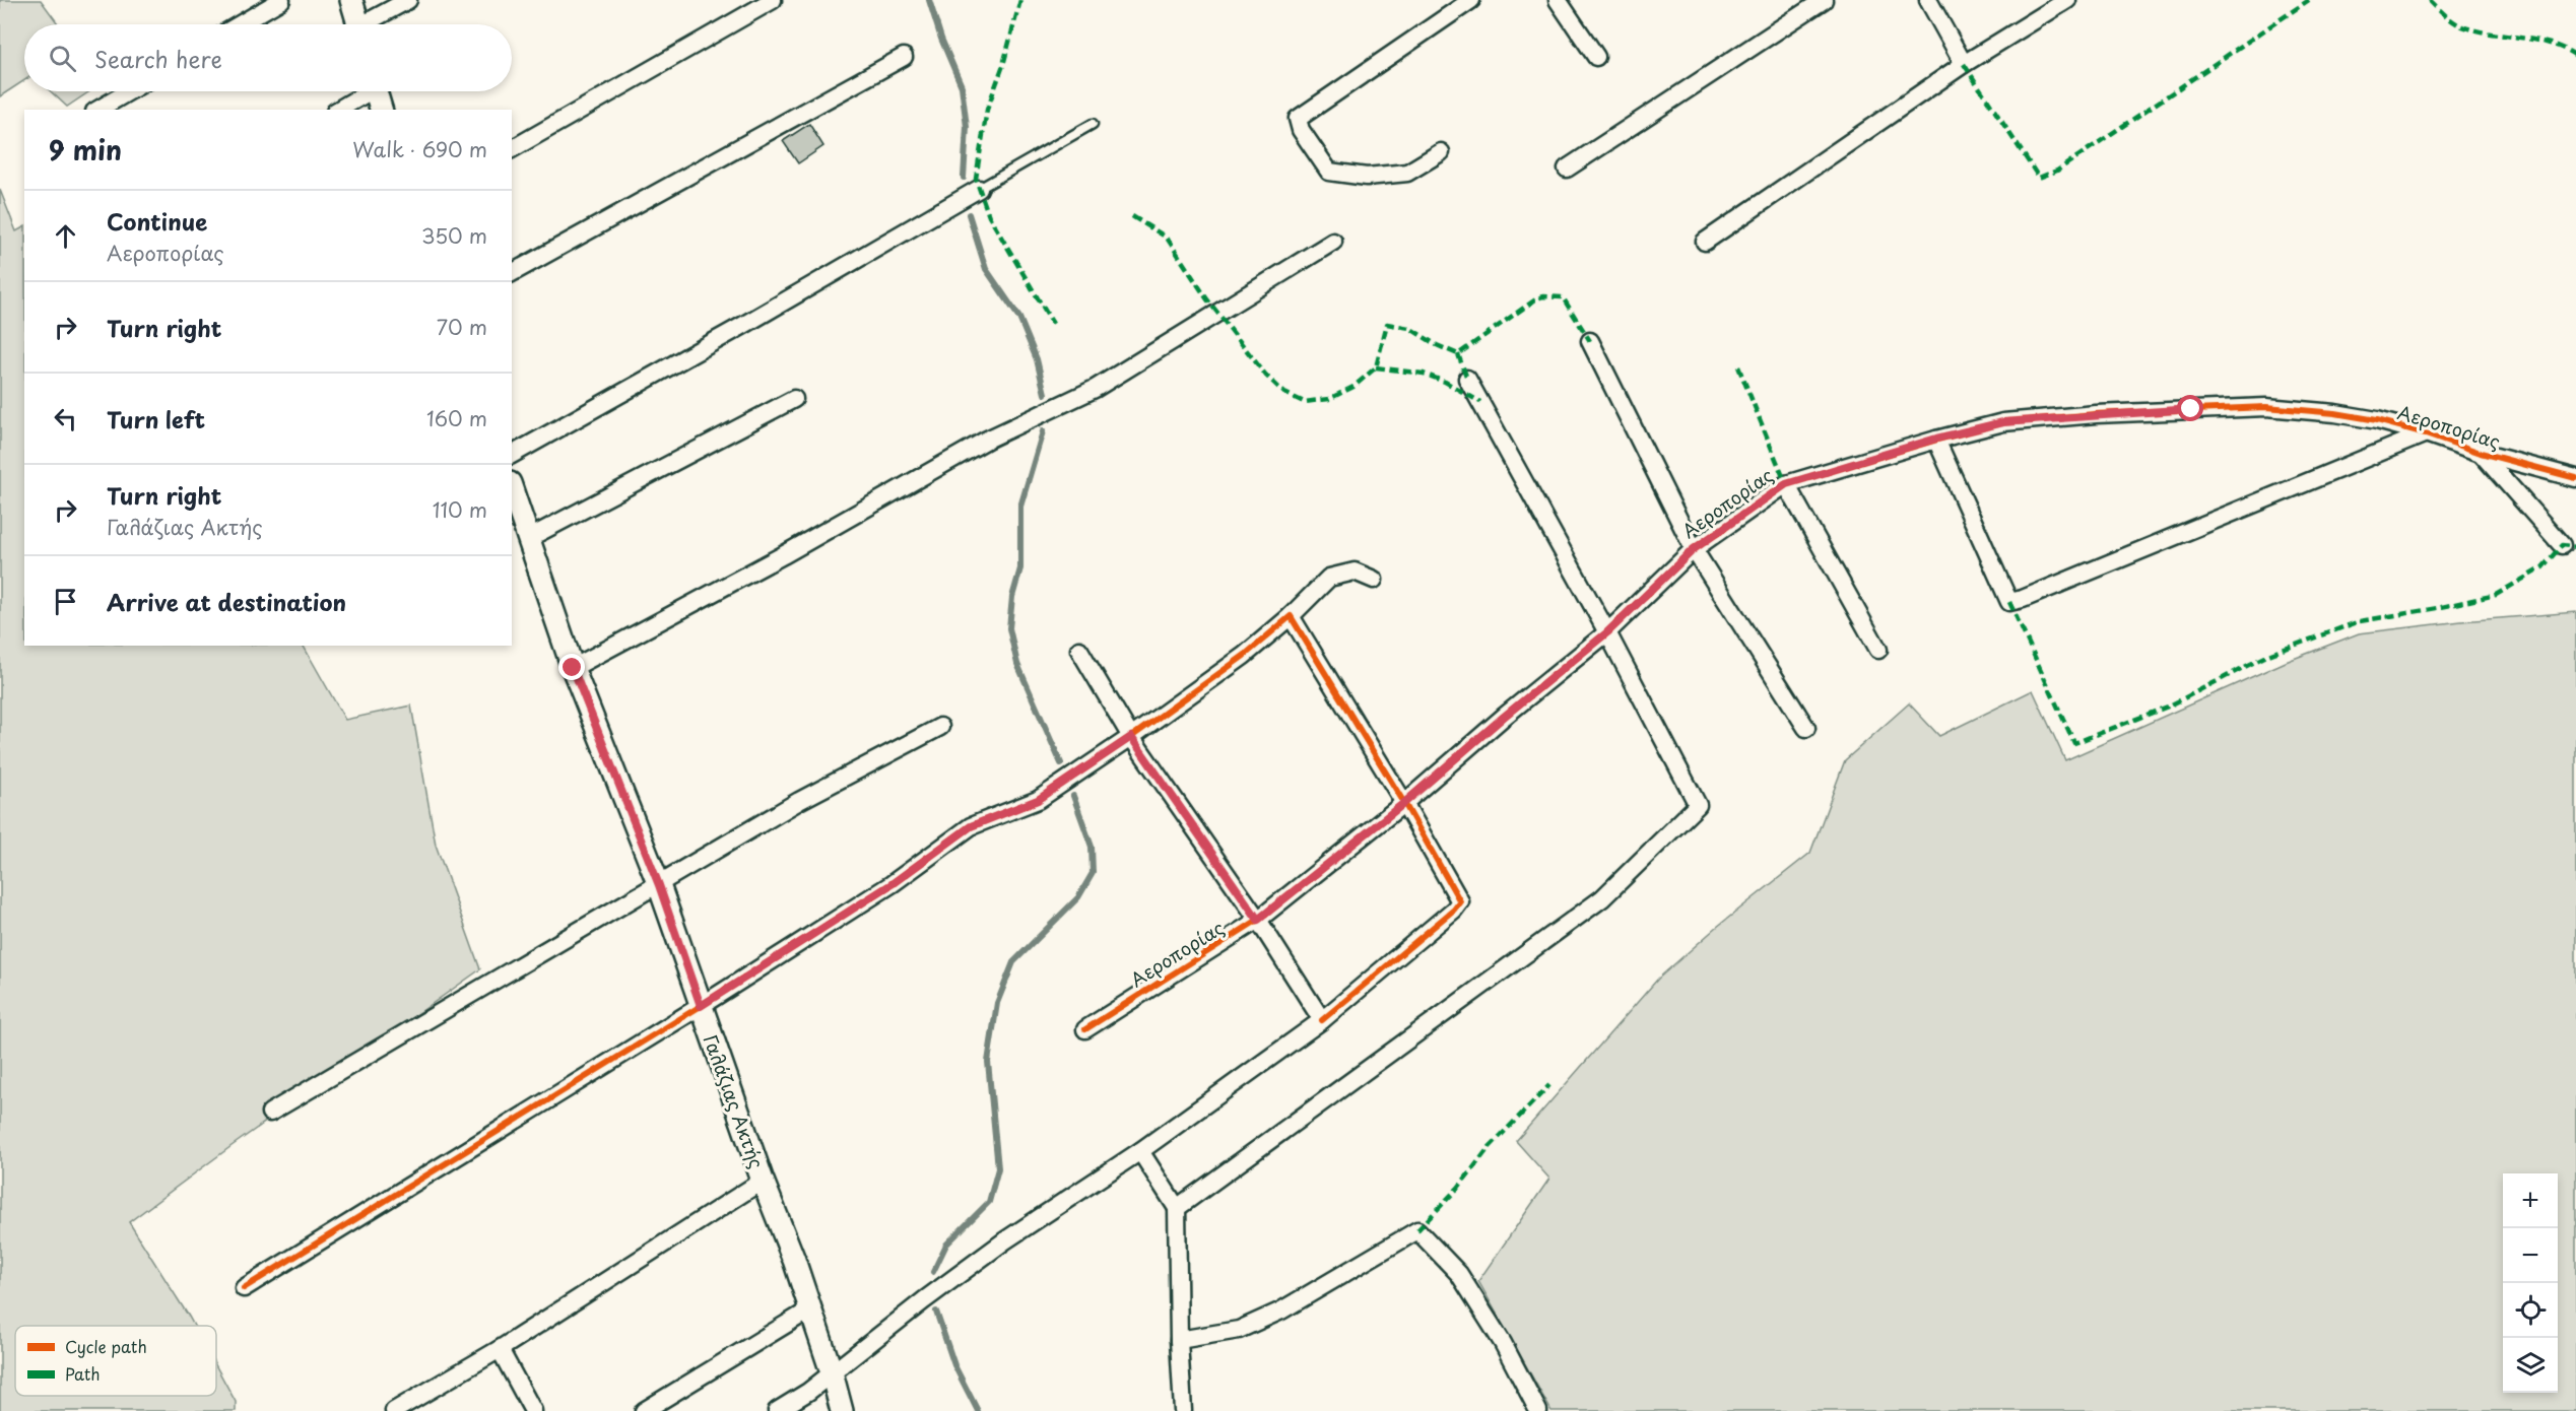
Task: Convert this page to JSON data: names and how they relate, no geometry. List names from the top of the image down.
{
  "streets": {
    "street": ["Αεροπορίας", "Γαλάζιας Ακτής"]
  },
  "legend": ["Cycle path", "Path"],
  "page": {
    "search": "Search here",
    "heading": ["9 min", "Walk · 690 m"],
    "list": [
      ["Continue", "Αεροπορίας", "350 m"],
      ["Turn right", "70 m"],
      ["Turn left", "160 m"],
      ["Turn right", "Γαλάζιας Ακτής", "110 m"],
      "Arrive at destination"
    ],
    "map_buttons": ["+", "−"]
  }
}
